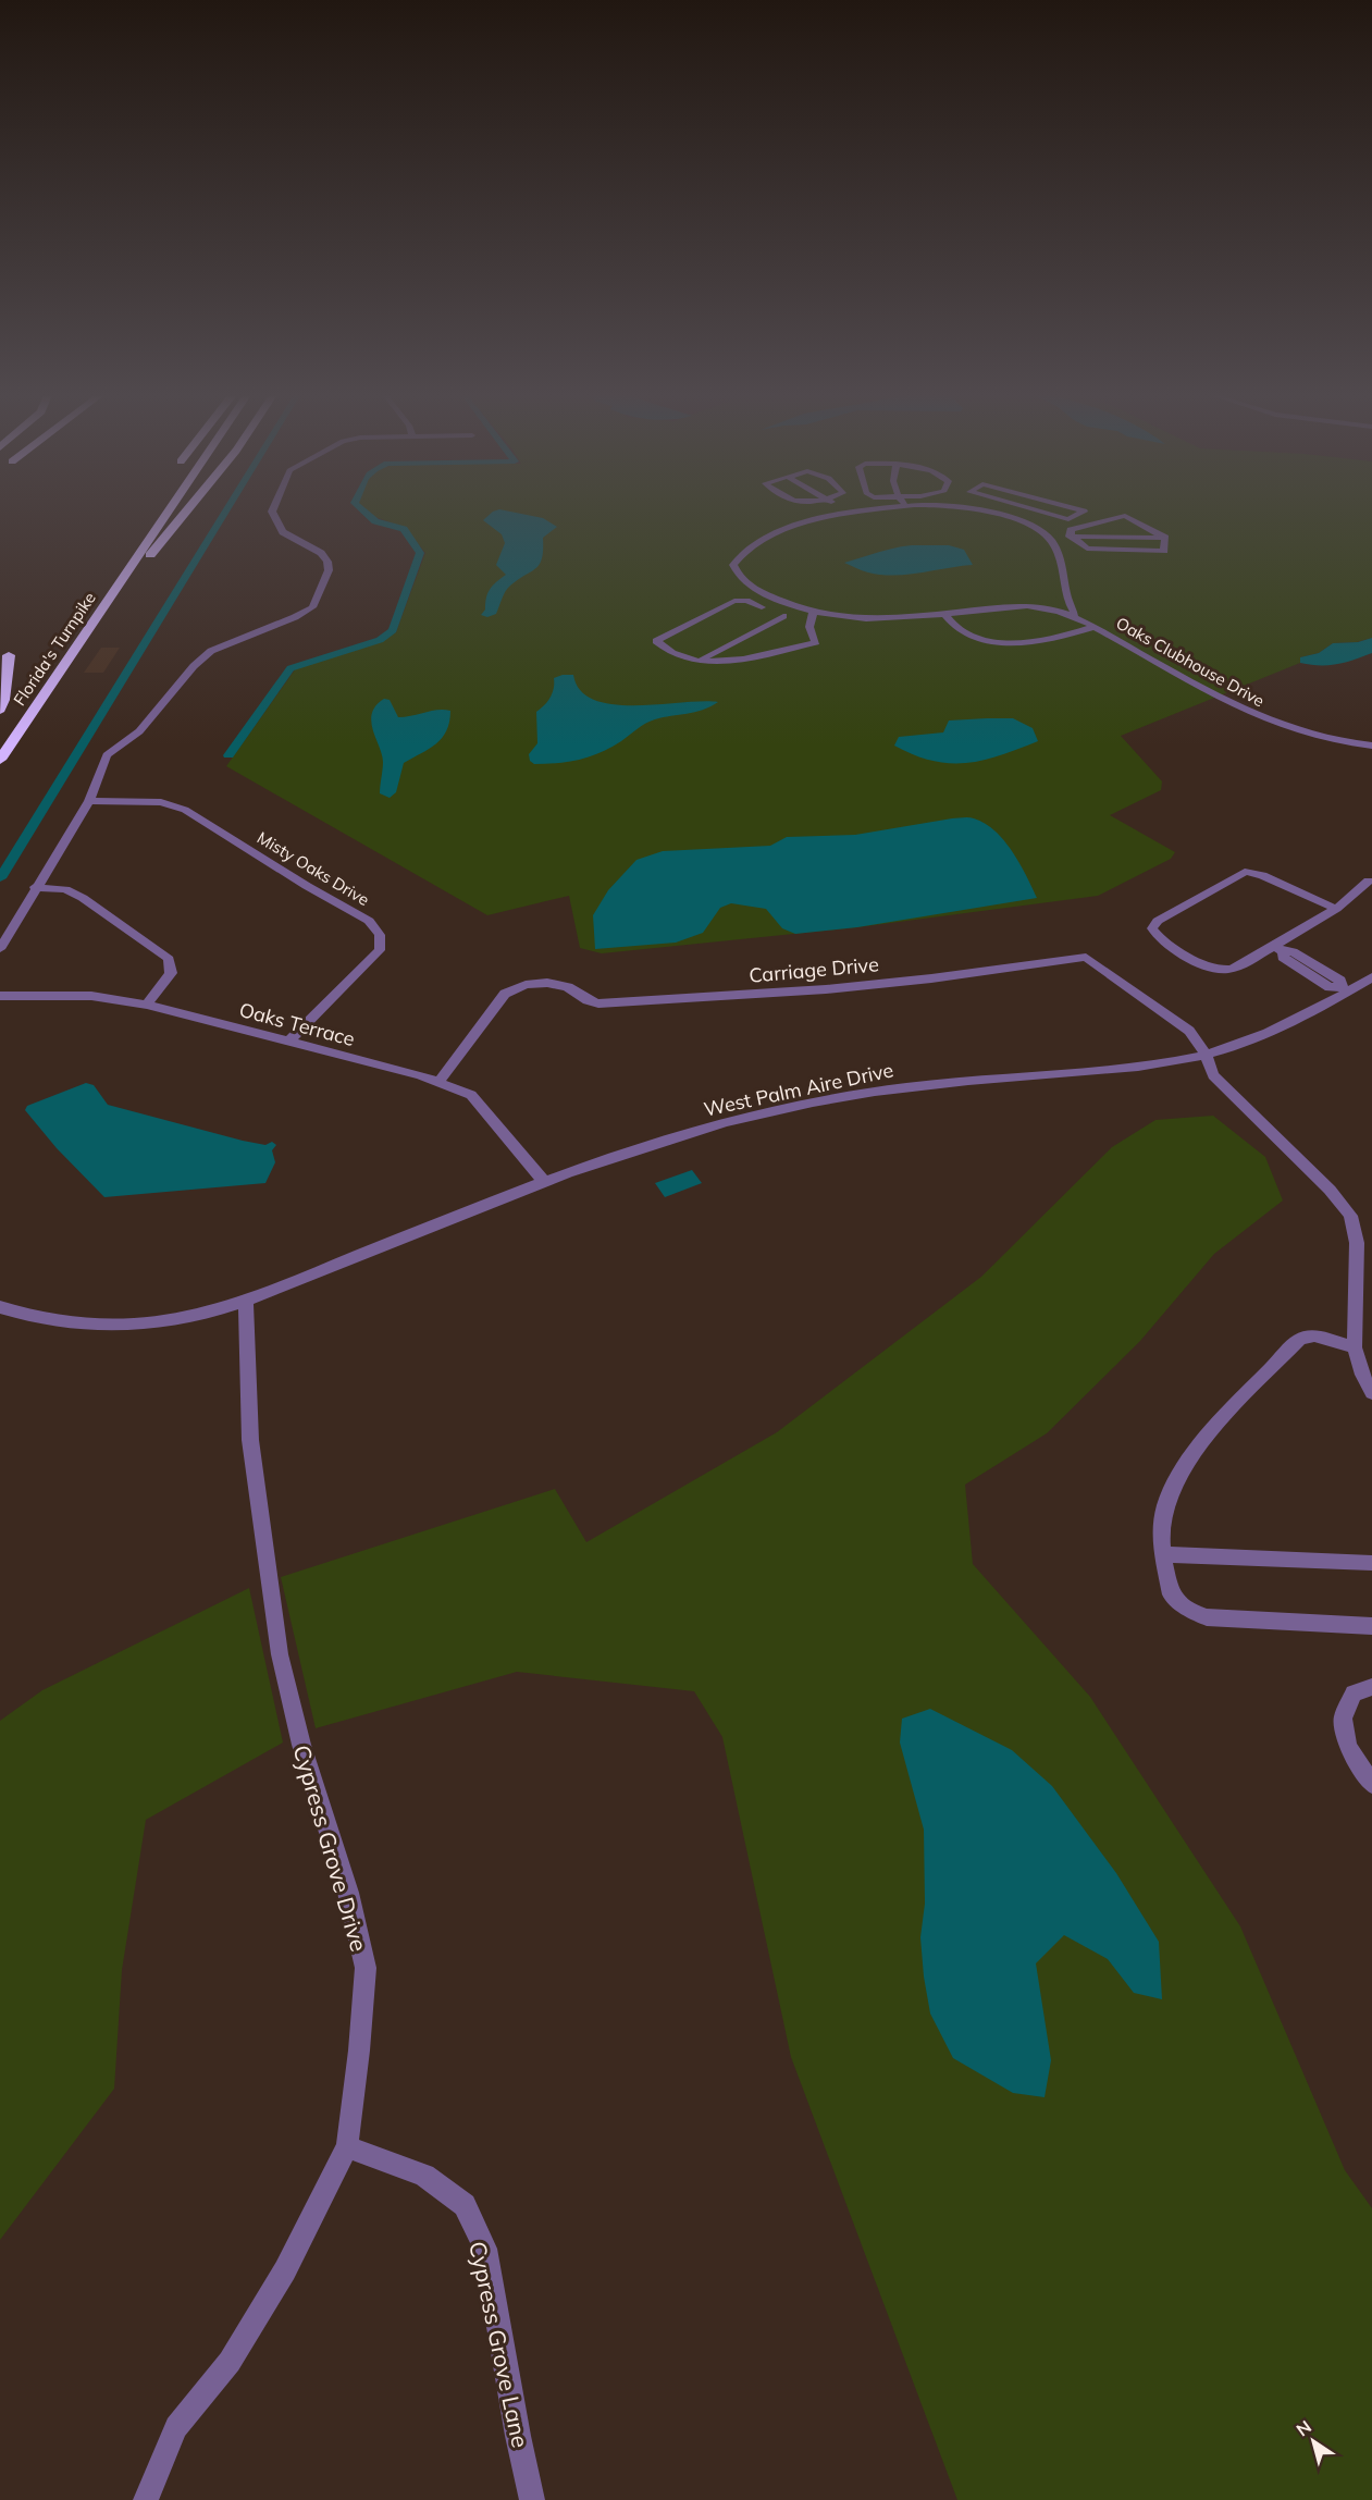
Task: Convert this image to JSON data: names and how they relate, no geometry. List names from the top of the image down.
{
  "streets": {
    "highway": ["Florida's Turnpike"],
    "street": [
      "Oaks Clubhouse Drive",
      "Misty Oaks Drive",
      "Carriage Drive",
      "Oaks Terrace",
      "West Palm Aire Drive",
      "Cypress Grove Drive",
      "Cypress Grove Lane"
    ]
  },
  "crossings": [
    ["Misty Oaks Drive", "Oaks Terrace"],
    ["Carriage Drive", "Oaks Terrace"],
    ["Carriage Drive", "West Palm Aire Drive"],
    ["Oaks Terrace", "West Palm Aire Drive"],
    ["West Palm Aire Drive", "Cypress Grove Drive"],
    ["Cypress Grove Drive", "Cypress Grove Lane"]
  ],
  "north": "top left"
}
